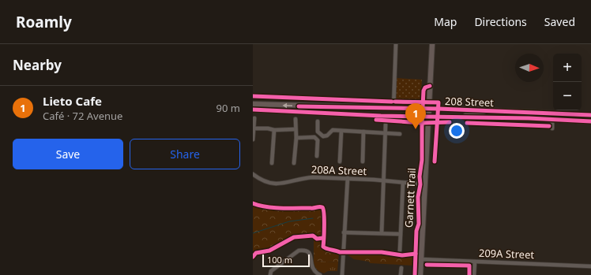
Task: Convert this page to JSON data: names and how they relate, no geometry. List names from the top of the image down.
{
  "streets": {
    "main road": ["208 Street"],
    "street": ["208A Street", "209A Street"],
    "cycle path": ["Garnett Trail"]
  },
  "scale_bar": "100 m",
  "north": "right",
  "page": {
    "header": "Roamly",
    "nav": ["Map", "Directions", "Saved"],
    "heading": "Nearby",
    "map_buttons": ["+", "−"],
    "list": [
      {
        "mark": "1",
        "name": "Lieto Cafe",
        "note": "Café · 72 Avenue",
        "value": "90 m"
      }
    ],
    "pins": "1",
    "buttons": ["Save", "Share"],
    "scale": "100 m"
  }
}
